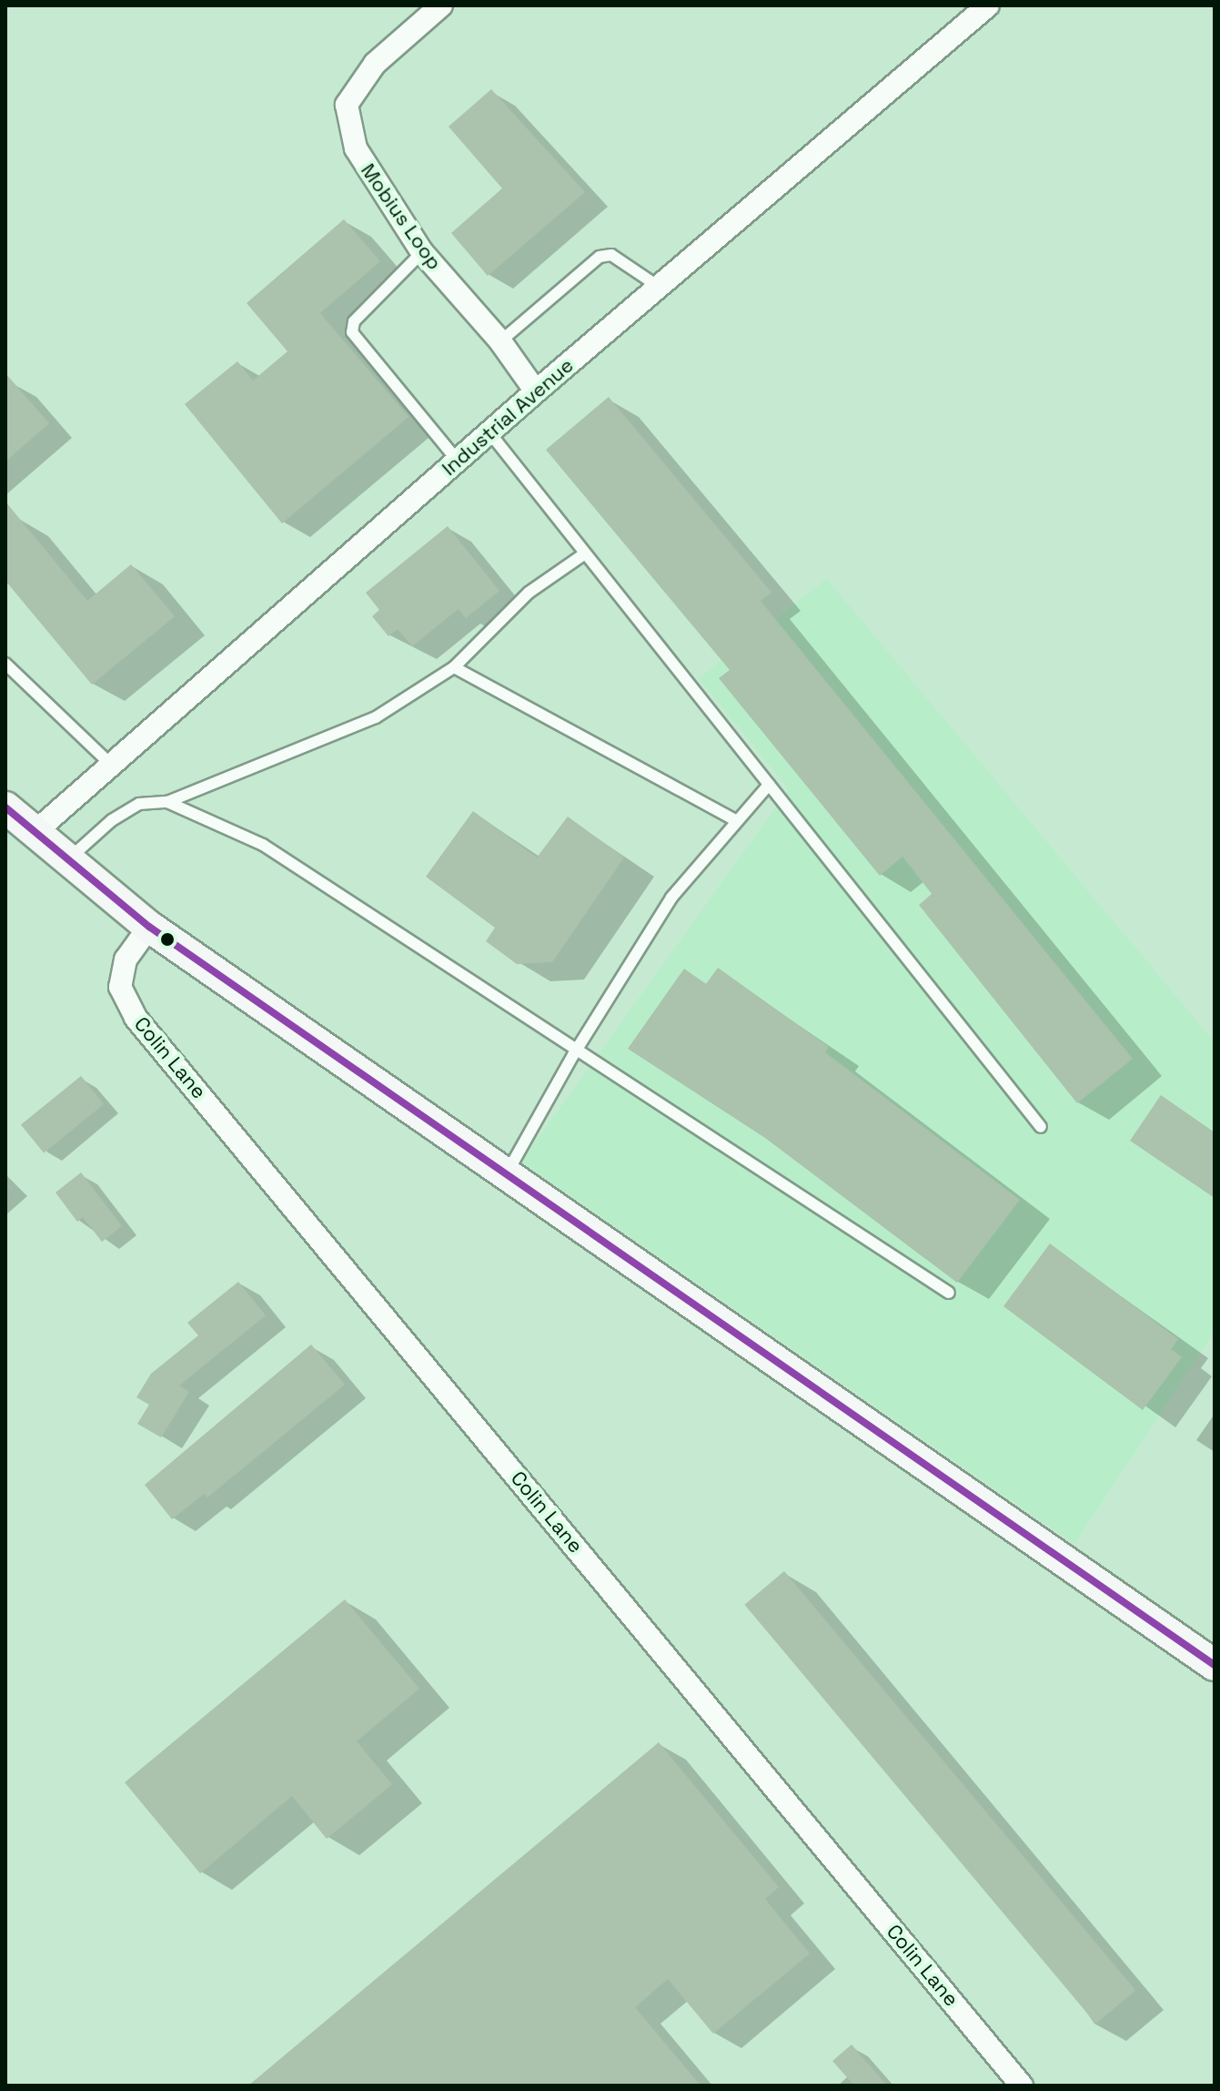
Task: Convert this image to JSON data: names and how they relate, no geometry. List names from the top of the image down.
{
  "streets": {
    "street": ["Mobius Loop", "Industrial Avenue", "Colin Lane"]
  },
  "crossings": [
    ["Mobius Loop", "Industrial Avenue"]
  ]
}
